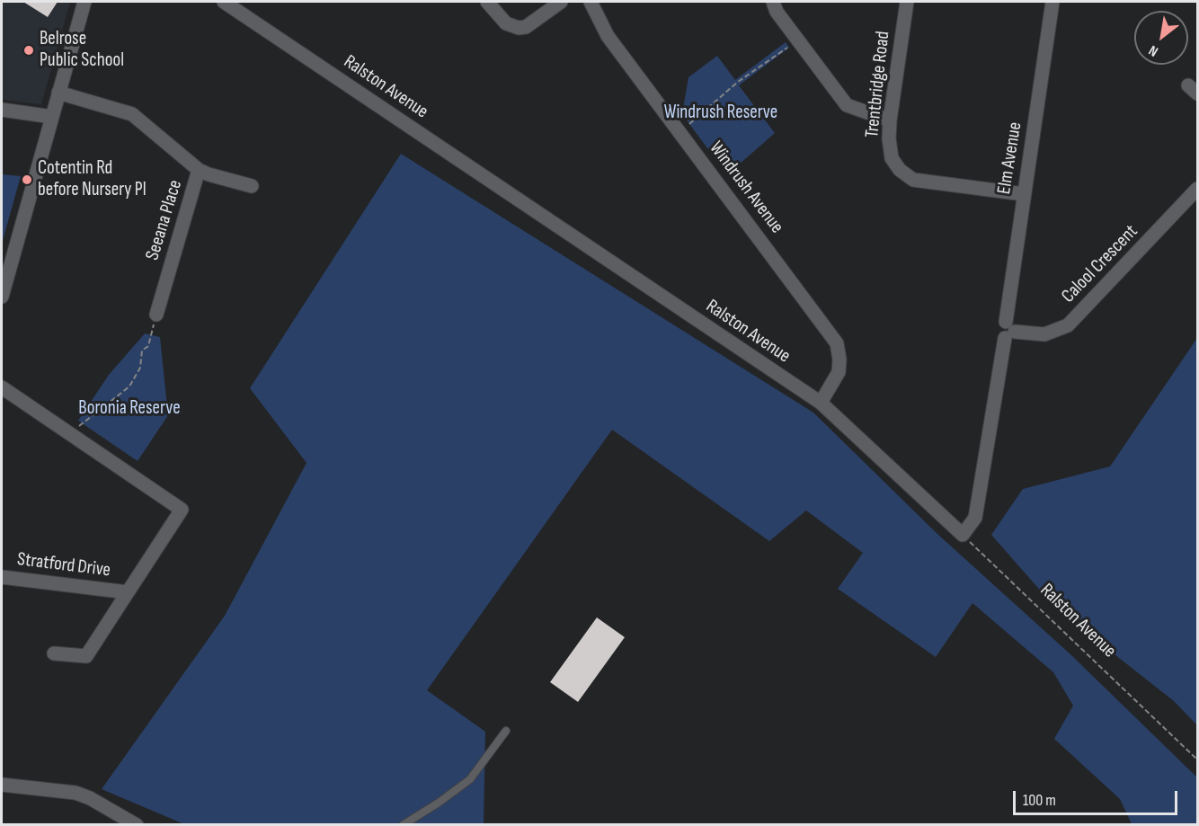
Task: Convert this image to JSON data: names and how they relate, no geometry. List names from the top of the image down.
{
  "streets": {
    "street": [
      "Trentbridge Road",
      "Ralston Avenue",
      "Elm Avenue",
      "Windrush Avenue",
      "Seeana Place",
      "Calool Crescent",
      "Stratford Drive"
    ]
  },
  "crossings": [
    ["Trentbridge Road", "Elm Avenue"],
    ["Ralston Avenue", "Elm Avenue"],
    ["Ralston Avenue", "Windrush Avenue"],
    ["Elm Avenue", "Calool Crescent"]
  ],
  "parks": ["Windrush Reserve", "Boronia Reserve"],
  "places": ["Belrose Public School", "Cotentin Rd before Nursery Pl"],
  "scale_bar": "100 m",
  "north": "bottom left"
}
